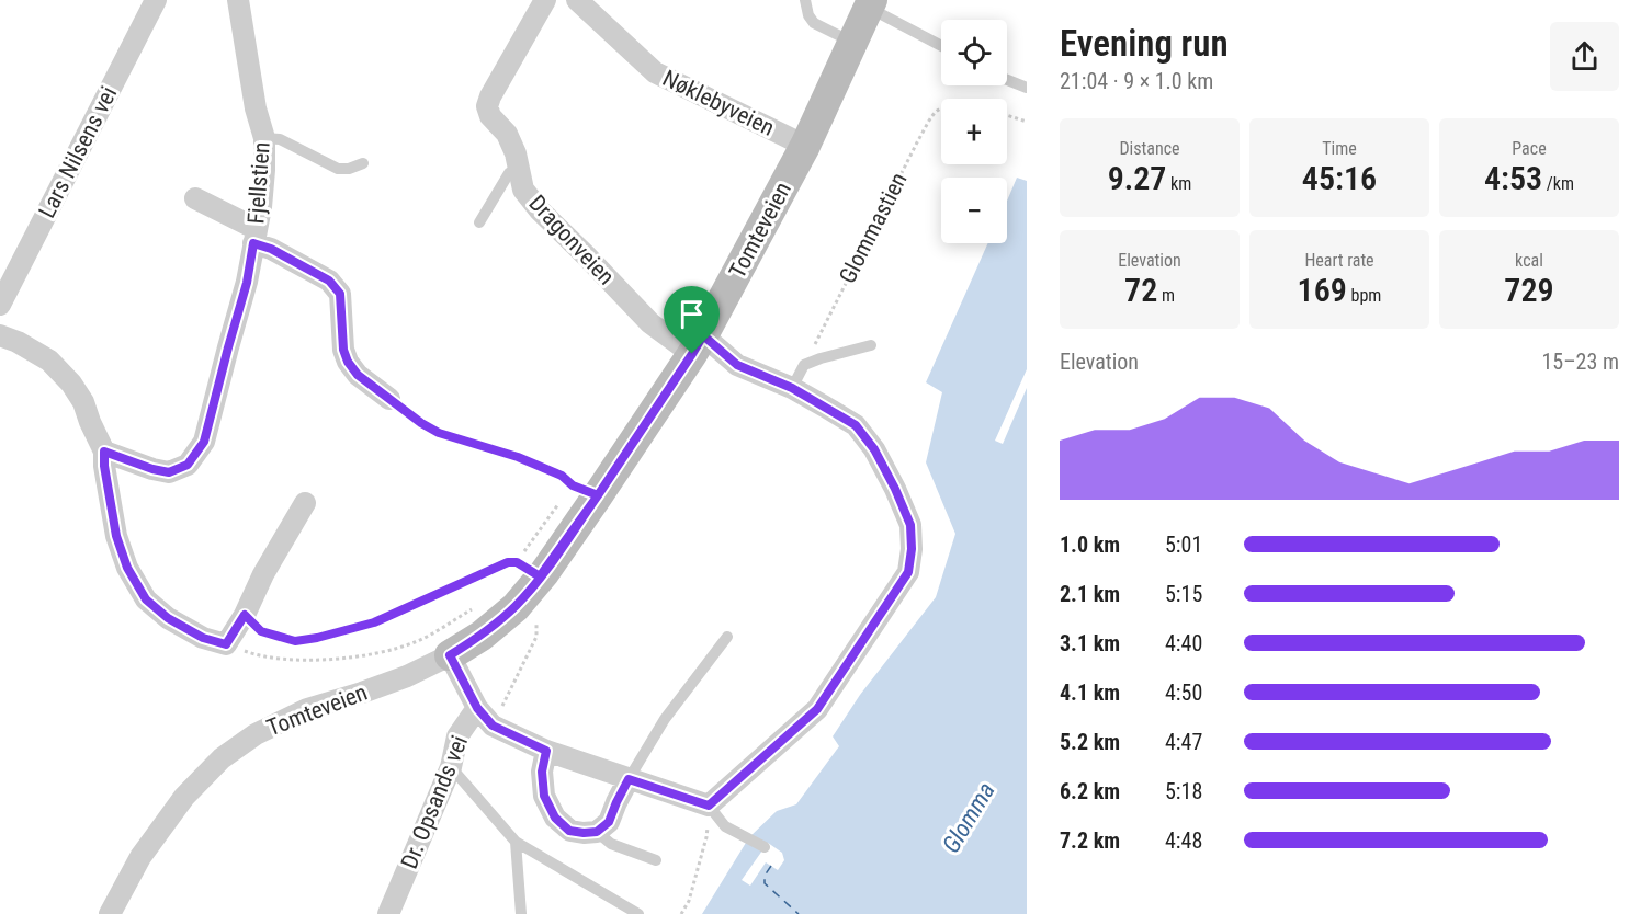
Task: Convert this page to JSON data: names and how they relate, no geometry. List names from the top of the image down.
{
  "streets": {
    "street": [
      "Nøklebyveien",
      "Lars Nilsens vei",
      "Fjellstien",
      "Tomteveien",
      "Dragonveien",
      "Dr. Opsands vei"
    ],
    "path": ["Glommastien"]
  },
  "crossings": [
    ["Nøklebyveien", "Tomteveien"],
    ["Tomteveien", "Dragonveien"],
    ["Dragonveien", "Dr. Opsands vei"]
  ],
  "water": ["Glomma"],
  "page": {
    "heading": ["Evening run", "21:04 · 9 × 1.0 km"],
    "map_buttons": ["+", "−"],
    "stats": [
      ["Distance", "9.27 km"],
      ["Time", "45:16"],
      ["Pace", "4:53 /km"],
      ["Elevation", "72 m"],
      ["Heart rate", "169 bpm"],
      ["kcal", "729"]
    ],
    "chart": ["Elevation", "15–23 m"],
    "list": [
      {
        "name": "1.0 km",
        "note": "5:01"
      },
      {
        "name": "2.1 km",
        "note": "5:15"
      },
      {
        "name": "3.1 km",
        "note": "4:40"
      },
      {
        "name": "4.1 km",
        "note": "4:50"
      },
      {
        "name": "5.2 km",
        "note": "4:47"
      },
      {
        "name": "6.2 km",
        "note": "5:18"
      },
      {
        "name": "7.2 km",
        "note": "4:48"
      }
    ]
  }
}
